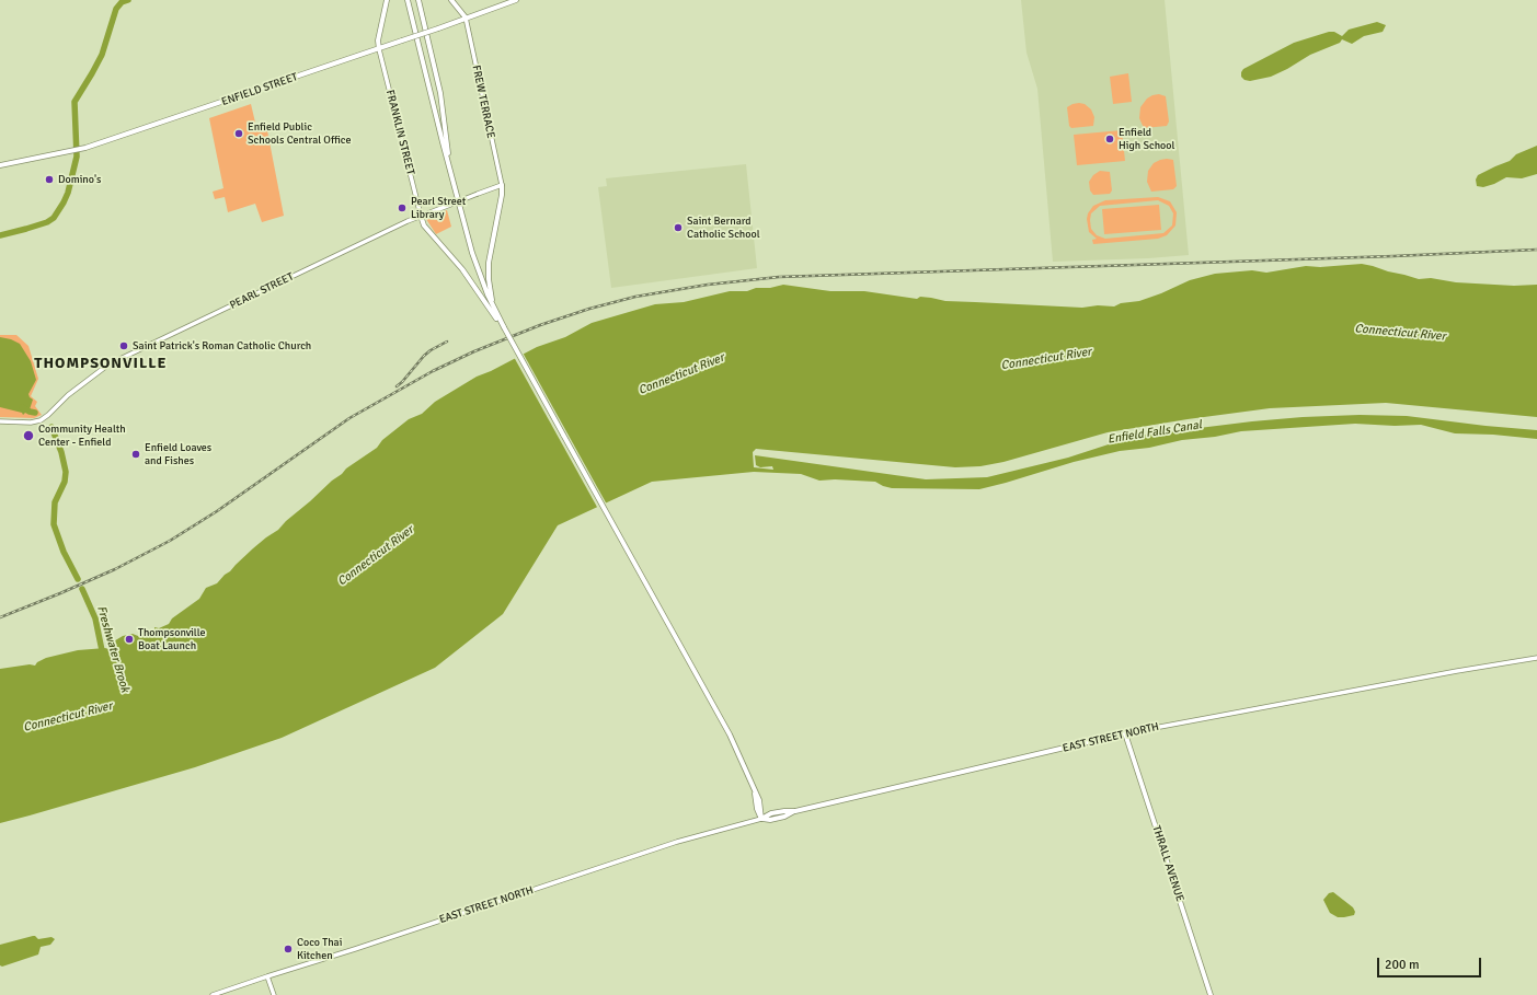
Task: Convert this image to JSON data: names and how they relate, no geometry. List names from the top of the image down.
{
  "streets": {
    "main road": [
      "ENFIELD STREET",
      "FREW TERRACE",
      "FRANKLIN STREET",
      "PEARL STREET",
      "EAST STREET NORTH",
      "THRALL AVENUE"
    ]
  },
  "crossings": [
    ["ENFIELD STREET", "FREW TERRACE"],
    ["ENFIELD STREET", "FRANKLIN STREET"],
    ["FREW TERRACE", "PEARL STREET"],
    ["FRANKLIN STREET", "PEARL STREET"],
    ["EAST STREET NORTH", "THRALL AVENUE"]
  ],
  "districts": ["THOMPSONVILLE"],
  "water": ["Connecticut River", "Enfield Falls Canal", "Freshwater Brook"],
  "places": [
    "Enfield Public Schools Central Office",
    "Enfield High School",
    "Domino's",
    "Pearl Street Library",
    "Saint Bernard Catholic School",
    "Saint Patrick's Roman Catholic Church",
    "Community Health Center - Enfield",
    "Enfield Loaves and Fishes",
    "Thompsonville Boat Launch",
    "Coco Thai Kitchen"
  ],
  "scale_bar": "200 m"
}
